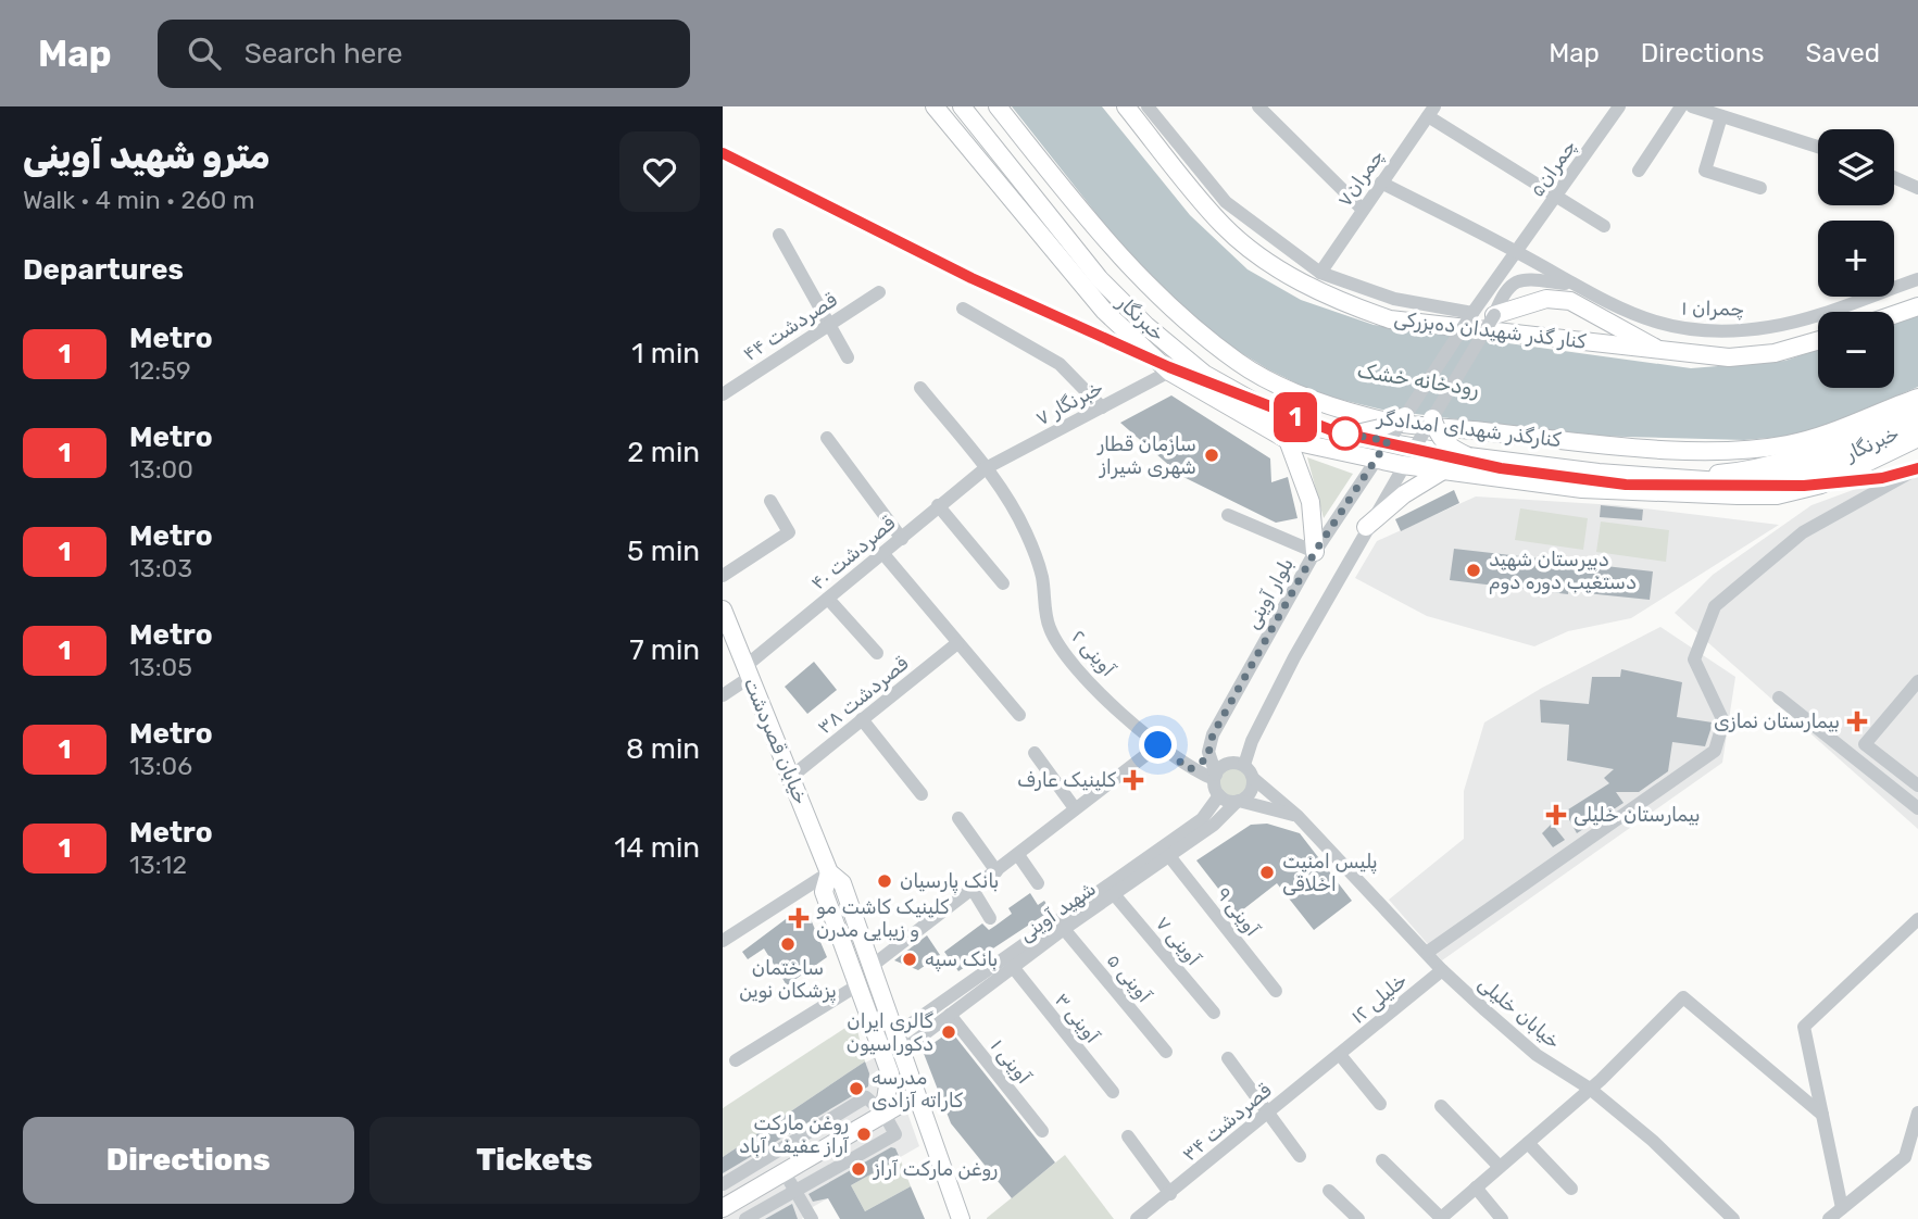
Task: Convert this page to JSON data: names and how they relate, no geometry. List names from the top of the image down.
{
  "streets": {
    "main road": [
      "خبرنگار",
      "کنار گذر شهیدان ده‌بزرکی",
      "کنارگذر شهدای امدادگر",
      "خیابان قصردشت"
    ],
    "street": [
      "چمران۵",
      "چمران۷",
      "چمران ۱",
      "۴۴ قصردشت",
      "۷ خبرنگار",
      "۴۰ قصردشت",
      "بلوار آوینی",
      "۲ آوینی",
      "۳۸ قصردشت",
      "شهید آوینی",
      "۹ آوینی",
      "۷ آوینی",
      "۵ آوینی",
      "۱۲ خلیلی",
      "خیابان خلیلی",
      "۳ آوینی",
      "۱ آوینی",
      "قصردشت ۳۴"
    ]
  },
  "crossings": [
    ["چمران۵", "چمران ۱"],
    ["چمران۵", "بلوار آوینی"],
    ["چمران۷", "چمران ۱"],
    ["خبرنگار", "۷ خبرنگار"],
    ["خبرنگار", "بلوار آوینی"],
    ["۷ خبرنگار", "۴۰ قصردشت"],
    ["۷ خبرنگار", "۲ آوینی"],
    ["۴۰ قصردشت", "۲ آوینی"],
    ["۴۰ قصردشت", "خیابان قصردشت"],
    ["۲ آوینی", "شهید آوینی"],
    ["۲ آوینی", "خیابان خلیلی"],
    ["۳۸ قصردشت", "خیابان قصردشت"],
    ["خیابان قصردشت", "شهید آوینی"],
    ["شهید آوینی", "۹ آوینی"],
    ["شهید آوینی", "۷ آوینی"],
    ["شهید آوینی", "۵ آوینی"],
    ["شهید آوینی", "خیابان خلیلی"],
    ["شهید آوینی", "۳ آوینی"],
    ["شهید آوینی", "۱ آوینی"],
    ["۱۲ خلیلی", "خیابان خلیلی"],
    ["۱۲ خلیلی", "قصردشت ۳۴"]
  ],
  "water": ["رودخانه خشک"],
  "places": {
    "other": [
      "سازمان قطار شهری شیراز",
      "دبیرستان شهید دستغیب دوره دوم",
      "پلیس امنیت اخلاقی",
      "بانک پارسیان",
      "ساختمان پزشکان نوین",
      "بانک سپه",
      "گالری ایران دکوراسیون",
      "مدرسه کاراته آزادی",
      "روغن مارکت آراز عفیف آباد",
      "روغن مارکت آراز"
    ],
    "health": [
      "بیمارستان نمازی",
      "کلینیک عارف",
      "بیمارستان خلیلی",
      "کلینیک کاشت مو و زیبایی مدرن"
    ]
  },
  "lines": ["metro line 1"],
  "page": {
    "header": "Map",
    "search": "Search here",
    "nav": ["Map", "Directions", "Saved"],
    "heading": [
      ["مترو شهید آوینی", "Walk · 4 min · 260 m"],
      "Departures"
    ],
    "on_map": "1",
    "map_buttons": ["+", "−"],
    "list": [
      {
        "mark": "1",
        "name": "Metro",
        "note": "12:59",
        "value": "1 min"
      },
      {
        "mark": "1",
        "name": "Metro",
        "note": "13:00",
        "value": "2 min"
      },
      {
        "mark": "1",
        "name": "Metro",
        "note": "13:03",
        "value": "5 min"
      },
      {
        "mark": "1",
        "name": "Metro",
        "note": "13:05",
        "value": "7 min"
      },
      {
        "mark": "1",
        "name": "Metro",
        "note": "13:06",
        "value": "8 min"
      },
      {
        "mark": "1",
        "name": "Metro",
        "note": "13:12",
        "value": "14 min"
      }
    ],
    "buttons": ["Directions", "Tickets"]
  }
}
